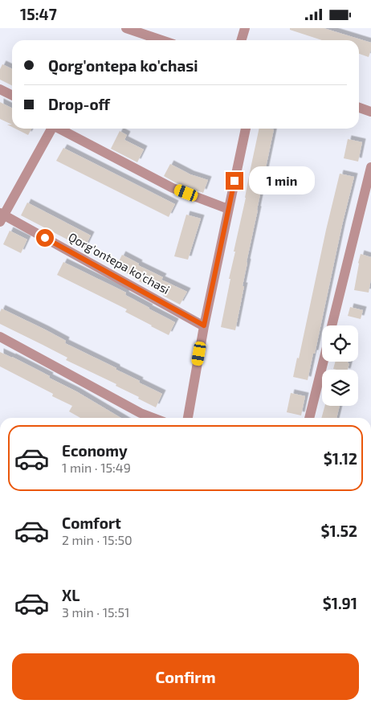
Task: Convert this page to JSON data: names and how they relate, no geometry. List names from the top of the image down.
{
  "streets": {
    "street": ["Qorg'ontepa ko'chasi"]
  },
  "page": {
    "status": "15:47",
    "banner": ["Qorg'ontepa ko'chasi", "Drop-off"],
    "bubble": "1 min",
    "list": [
      {
        "name": "Economy",
        "note": "1 min · 15:49",
        "value": "$1.12"
      },
      {
        "name": "Comfort",
        "note": "2 min · 15:50",
        "value": "$1.52"
      },
      {
        "name": "XL",
        "note": "3 min · 15:51",
        "value": "$1.91"
      }
    ],
    "buttons": "Confirm"
  }
}
